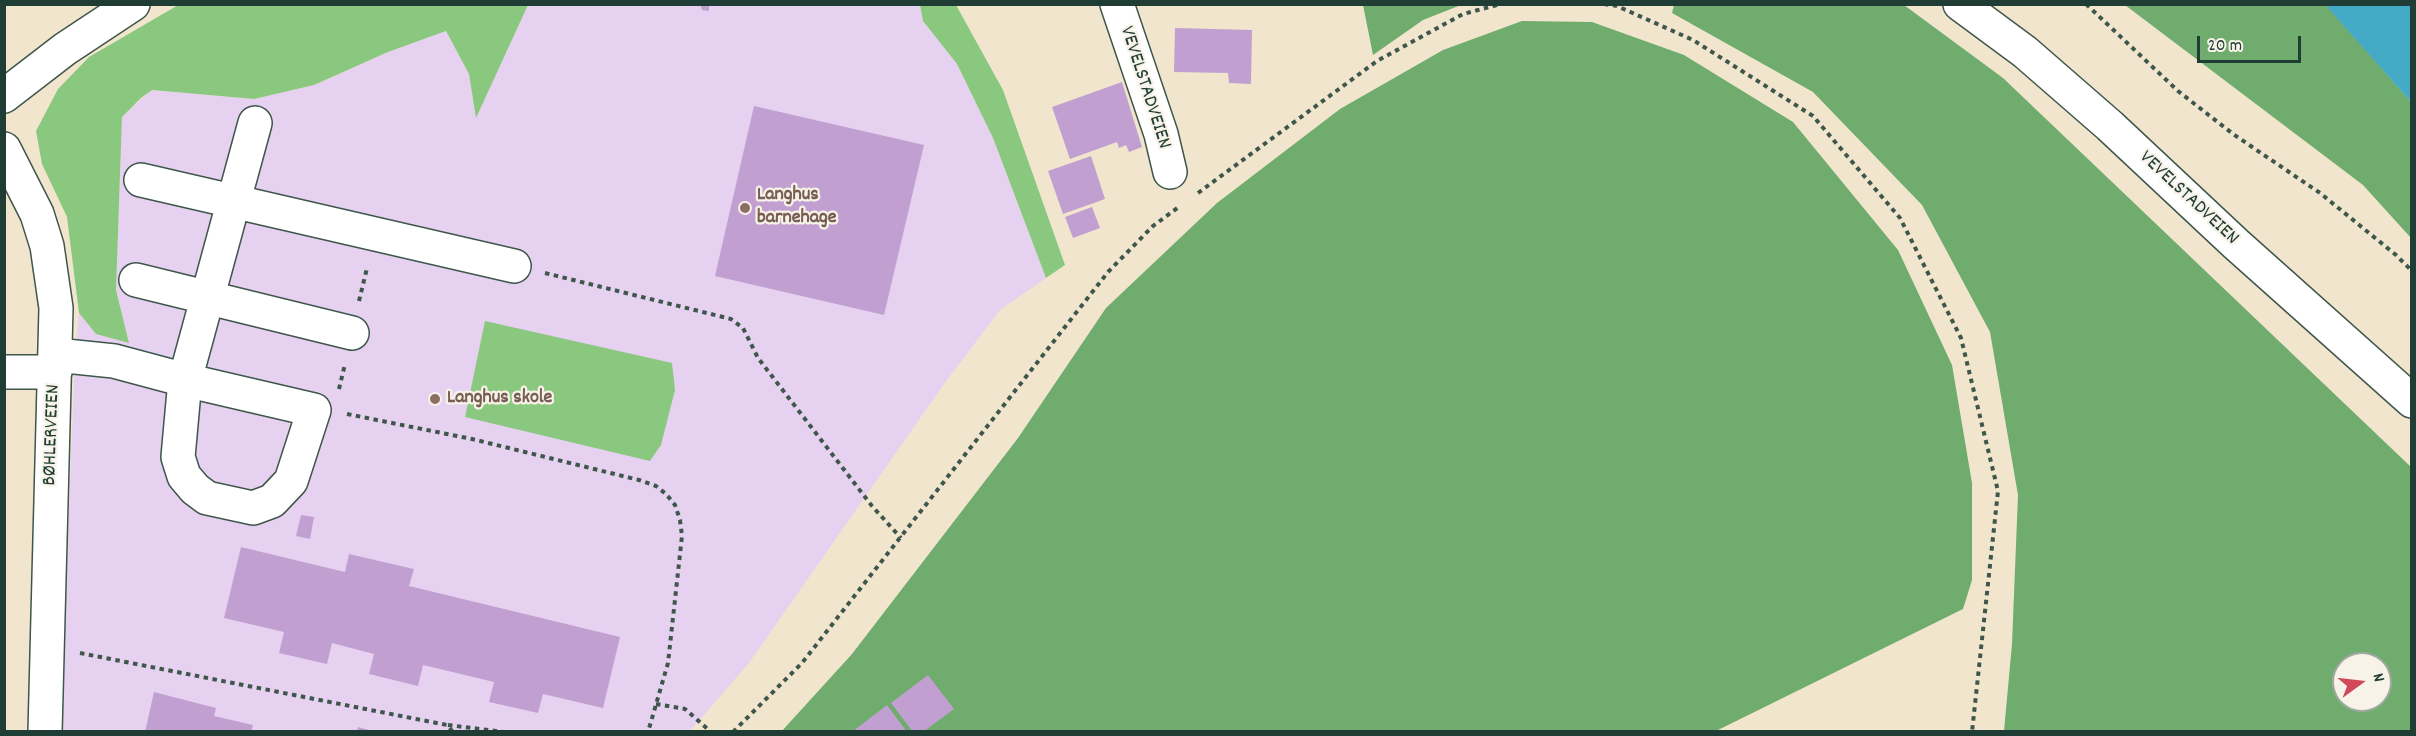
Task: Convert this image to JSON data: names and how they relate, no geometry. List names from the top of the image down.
{
  "streets": {
    "main road": ["VEVELSTADVEIEN", "BØHLERVEIEN"]
  },
  "places": ["Langhus barnehage", "Langhus skole"],
  "scale_bar": "20 m",
  "north": "right"
}
